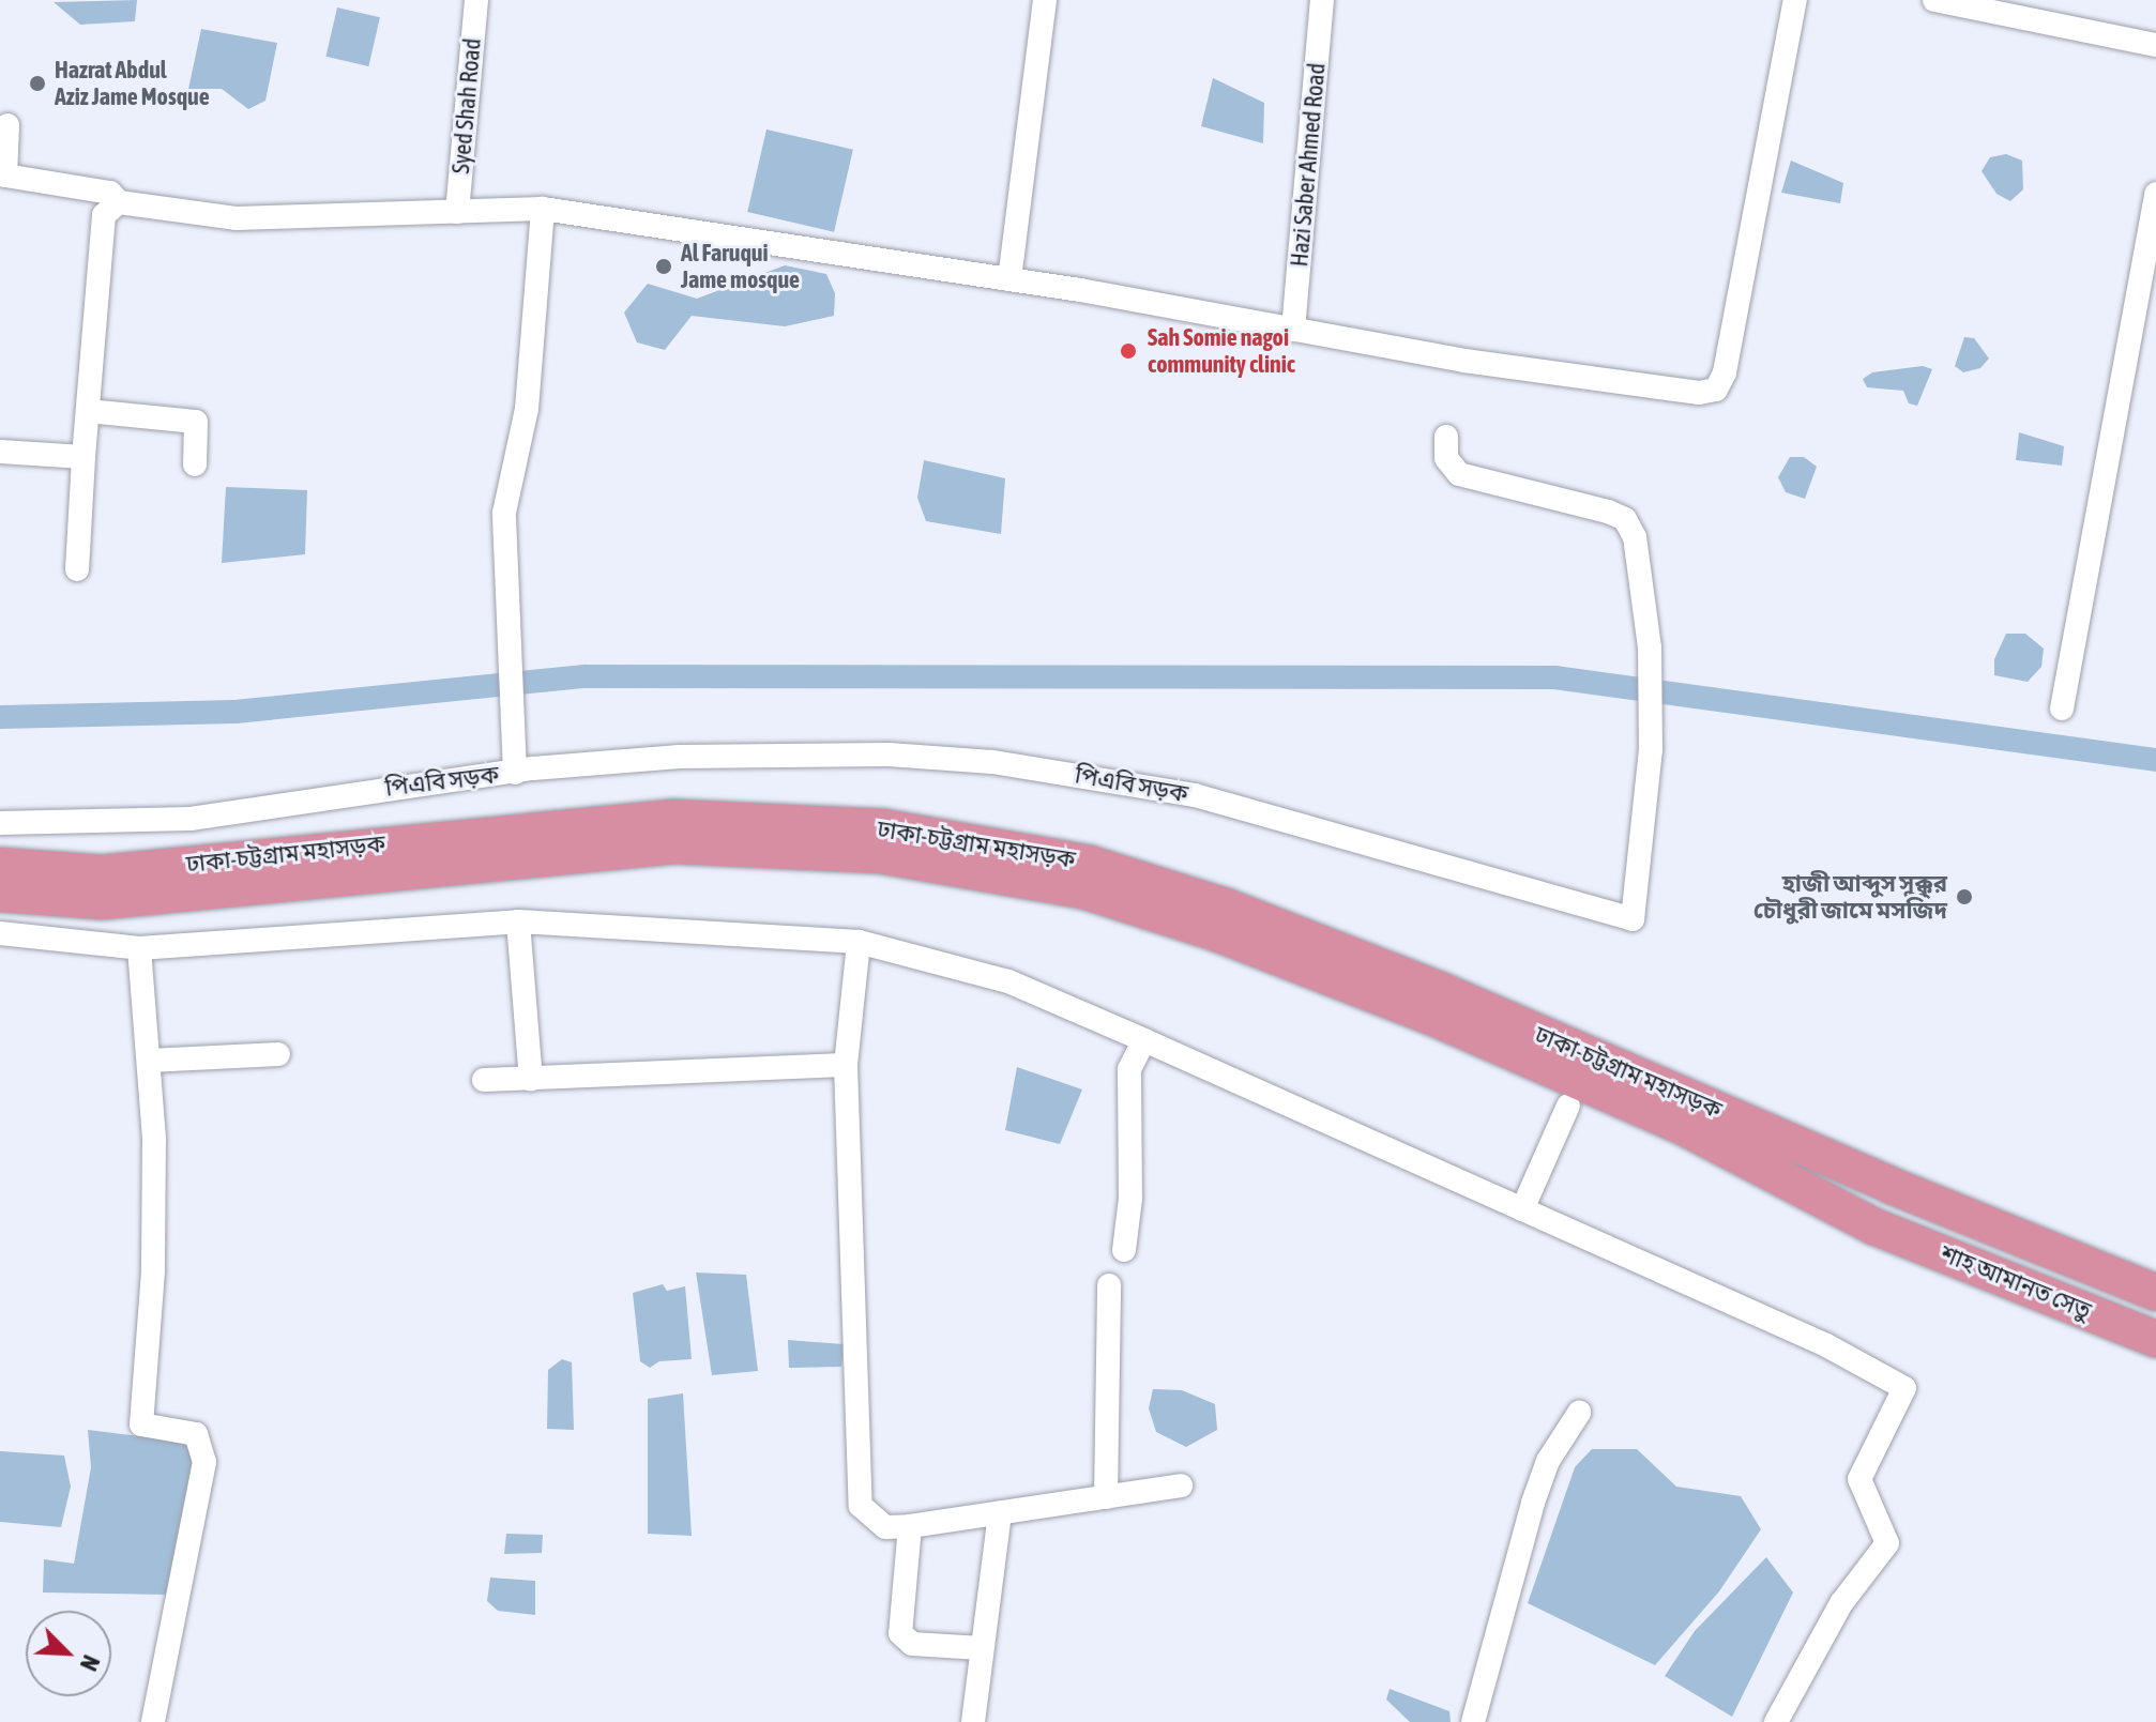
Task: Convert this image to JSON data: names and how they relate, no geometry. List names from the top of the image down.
{
  "streets": {
    "highway": ["ঢাকা-চট্টগ্রাম মহাসড়ক", "শাহ আমানত সেতু"],
    "street": ["Syed Shah Road", "Hazi Saber Ahmed Road", "পিএবি সড়ক"]
  },
  "crossings": [
    ["ঢাকা-চট্টগ্রাম মহাসড়ক", "শাহ আমানত সেতু"]
  ],
  "places": [
    "Hazrat Abdul Aziz Jame Mosque",
    "Al Faruqui Jame mosque",
    "Sah Somie nagoi community clinic",
    "হাজী আব্দুস সুক্কুর চৌধুরী জামে মসজিদ"
  ],
  "north": "bottom right"
}
